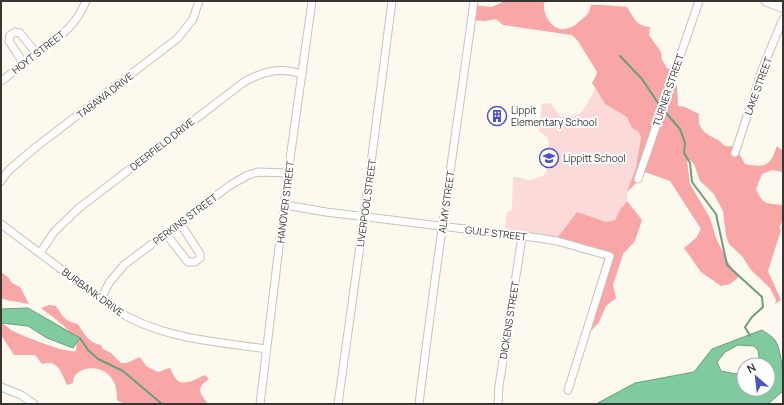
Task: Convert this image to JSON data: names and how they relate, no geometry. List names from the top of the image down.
{
  "streets": {
    "street": [
      "HOYT STREET",
      "LAKE STREET",
      "TURNER STREET",
      "TARAWA DRIVE",
      "DEERFIELD DRIVE",
      "HANOVER STREET",
      "ALMY STREET",
      "LIVERPOOL STREET",
      "PERKINS STREET",
      "GULF STREET",
      "BURBANK DRIVE",
      "DICKENS STREET"
    ]
  },
  "crossings": [
    ["DEERFIELD DRIVE", "HANOVER STREET"],
    ["DEERFIELD DRIVE", "BURBANK DRIVE"],
    ["HANOVER STREET", "PERKINS STREET"],
    ["HANOVER STREET", "GULF STREET"],
    ["HANOVER STREET", "BURBANK DRIVE"],
    ["ALMY STREET", "GULF STREET"],
    ["LIVERPOOL STREET", "GULF STREET"],
    ["PERKINS STREET", "BURBANK DRIVE"],
    ["GULF STREET", "DICKENS STREET"]
  ],
  "places": {
    "building": ["Lippit Elementary School"],
    "school or university": ["Lippitt School"]
  },
  "north": "top left"
}
